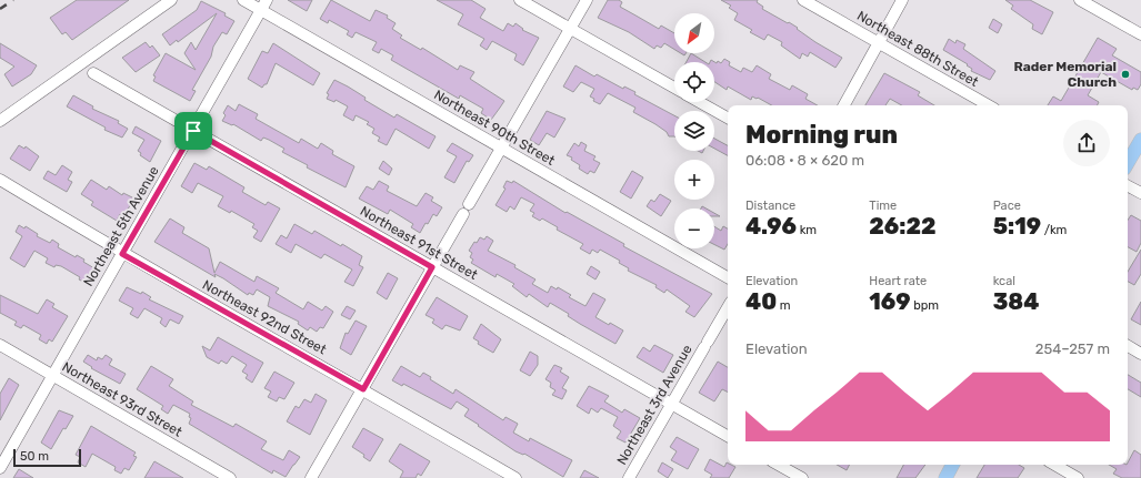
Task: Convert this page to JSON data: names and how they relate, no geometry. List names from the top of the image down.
{
  "streets": {
    "street": [
      "Northeast 88th Street",
      "Northeast 90th Street",
      "Northeast 5th Avenue",
      "Northeast 91st Street",
      "Northeast 92nd Street",
      "Northeast 93rd Street",
      "Northeast 3rd Avenue"
    ]
  },
  "crossings": [
    ["Northeast 90th Street", "Northeast 5th Avenue"],
    ["Northeast 5th Avenue", "Northeast 91st Street"],
    ["Northeast 5th Avenue", "Northeast 92nd Street"],
    ["Northeast 5th Avenue", "Northeast 93rd Street"],
    ["Northeast 91st Street", "Northeast 3rd Avenue"]
  ],
  "places": ["Rader Memorial Church"],
  "scale_bar": "50 m",
  "north": "bottom left",
  "page": {
    "map_buttons": ["+", "−"],
    "heading": ["Morning run", "06:08 · 8 × 620 m"],
    "stats": [
      ["Distance", "4.96 km"],
      ["Time", "26:22"],
      ["Pace", "5:19 /km"],
      ["Elevation", "40 m"],
      ["Heart rate", "169 bpm"],
      ["kcal", "384"]
    ],
    "chart": ["Elevation", "254–257 m"],
    "scale": "50 m"
  }
}
